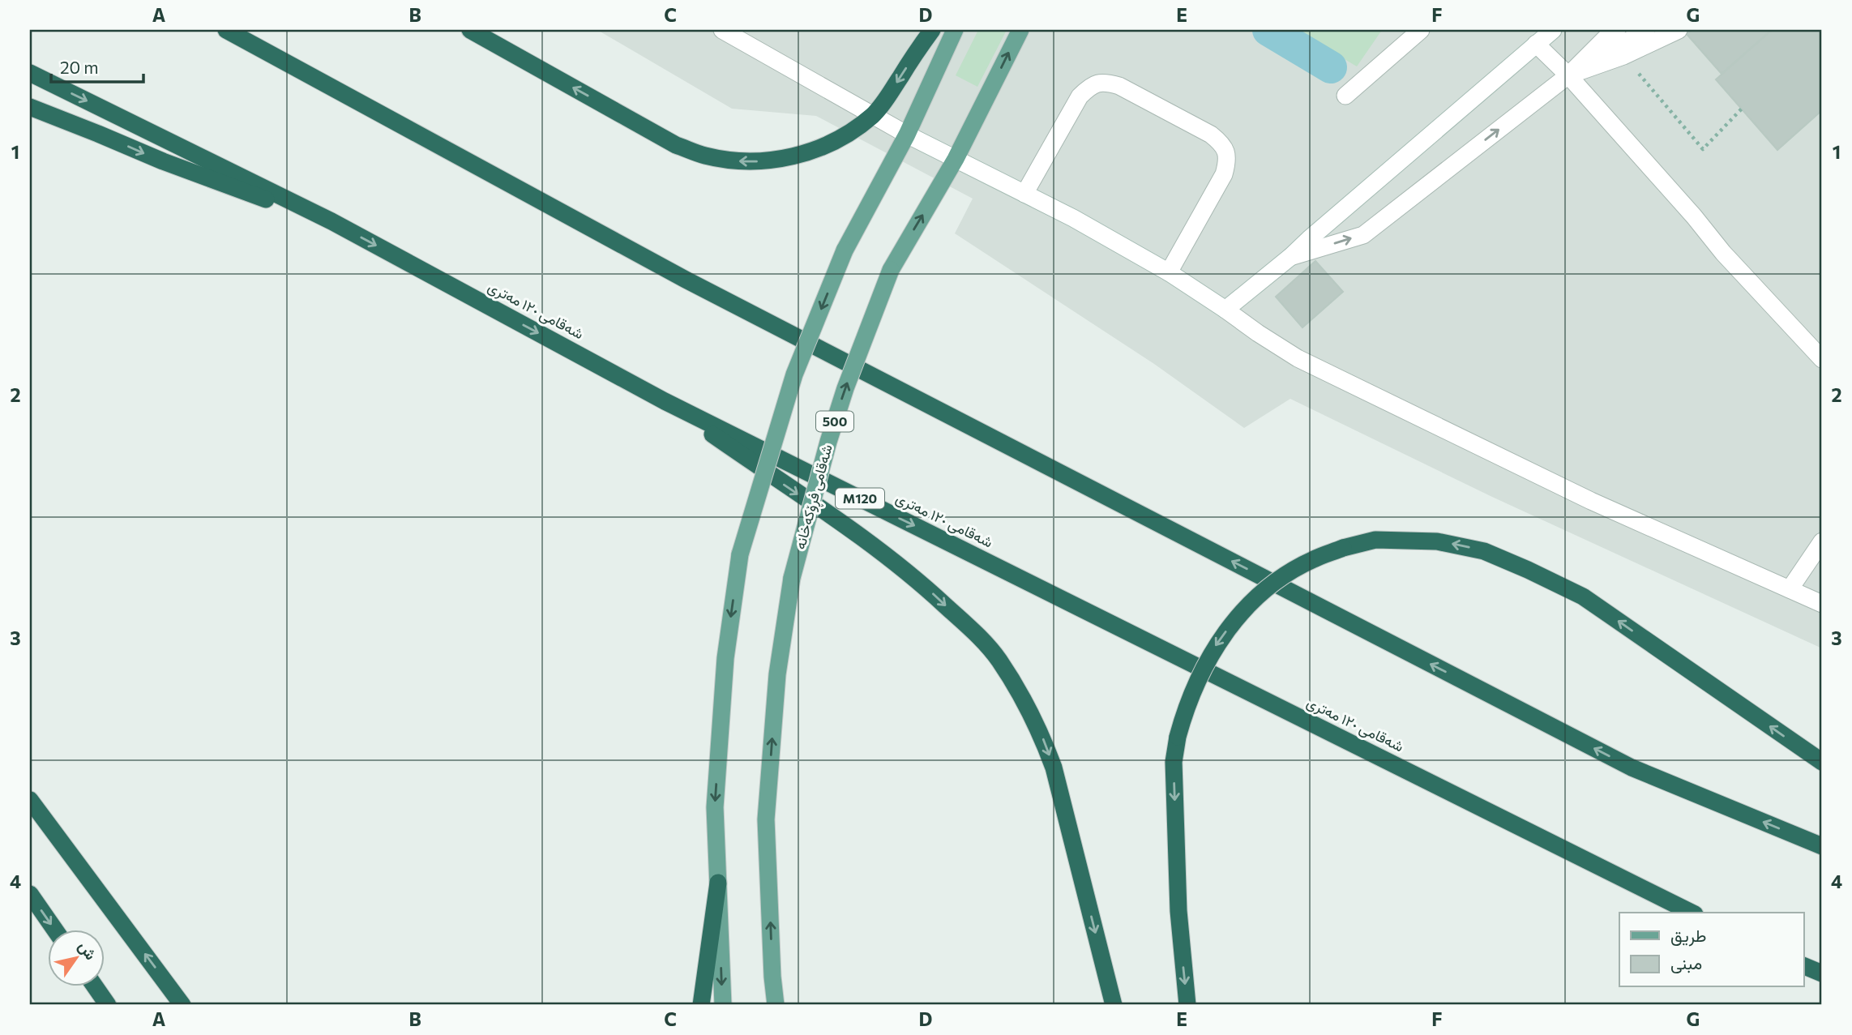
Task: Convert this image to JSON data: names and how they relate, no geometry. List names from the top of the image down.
{
  "streets": {
    "highway": ["شەقامی ١٢٠ مەتری", "M120"],
    "main road": ["500", "شەقامی فڕۆکەخانە"]
  },
  "legend": ["طريق", "مبنى"],
  "scale_bar": "20 m",
  "north": "top right",
  "grid": {
    "columns": [
      "A",
      "B",
      "C",
      "D",
      "E",
      "F",
      "G"
    ],
    "rows": [
      "1",
      "2",
      "3",
      "4"
    ]
  }
}
